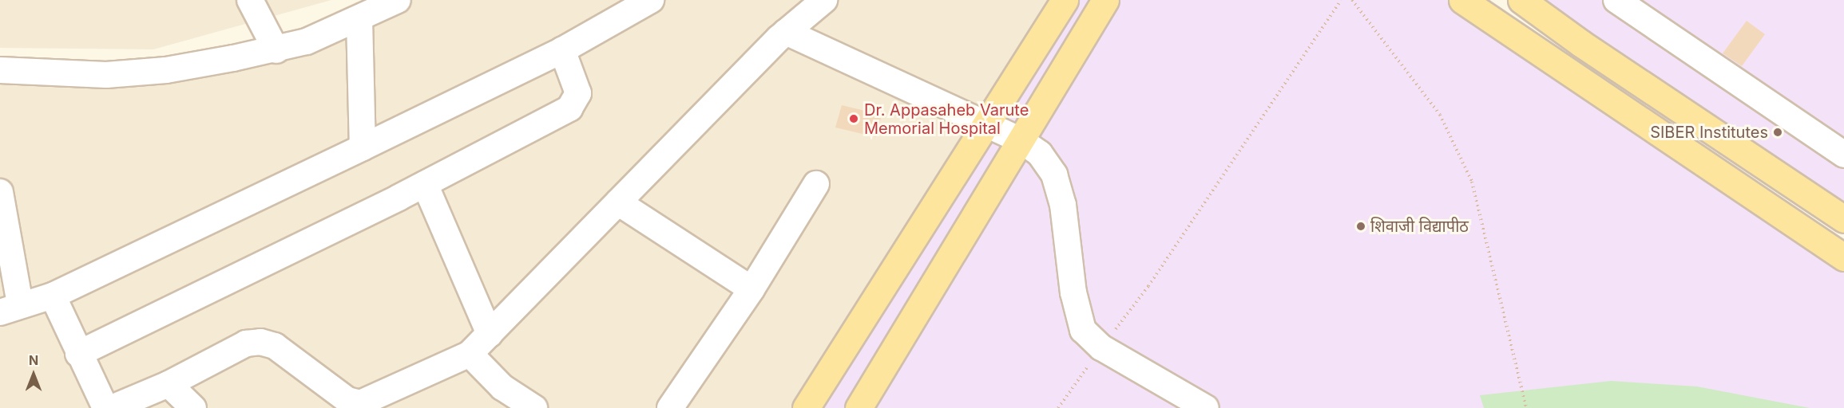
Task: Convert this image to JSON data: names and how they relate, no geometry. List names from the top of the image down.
{
  "places": ["Dr. Appasaheb Varute Memorial Hospital", "SIBER Institutes", "शिवाजी विद्यापीठ"],
  "north": "top"
}
